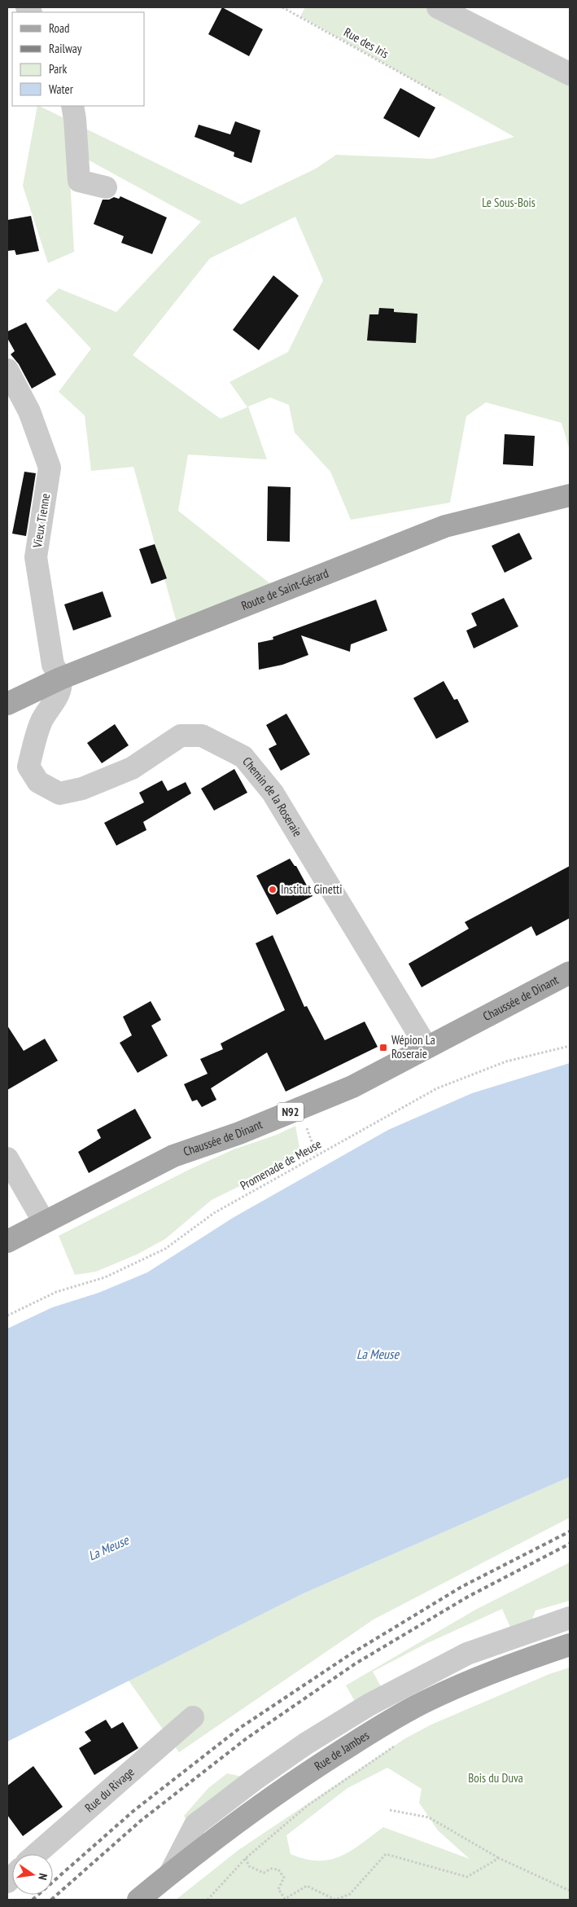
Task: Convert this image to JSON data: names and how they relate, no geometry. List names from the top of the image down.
{
  "streets": {
    "main road": [
      "Route de Saint-Gérard",
      "Chaussée de Dinant",
      "N92",
      "Rue de Jambes"
    ],
    "street": ["Vieux Tienne", "Chemin de la Roseraie", "Rue du Rivage"],
    "path": ["Rue des Iris", "Promenade de Meuse"]
  },
  "crossings": [
    ["Vieux Tienne", "Route de Saint-Gérard"],
    ["Vieux Tienne", "Chemin de la Roseraie"],
    ["Route de Saint-Gérard", "Chemin de la Roseraie"],
    ["Chemin de la Roseraie", "Chaussée de Dinant"]
  ],
  "water": ["La Meuse"],
  "parks": ["Le Sous-Bois", "Bois du Duva"],
  "places": {
    "other": ["Institut Ginetti"],
    "transit": ["Wépion La Roseraie"]
  },
  "legend": [
    "Road",
    "Railway",
    "Park",
    "Water"
  ],
  "north": "right"
}
